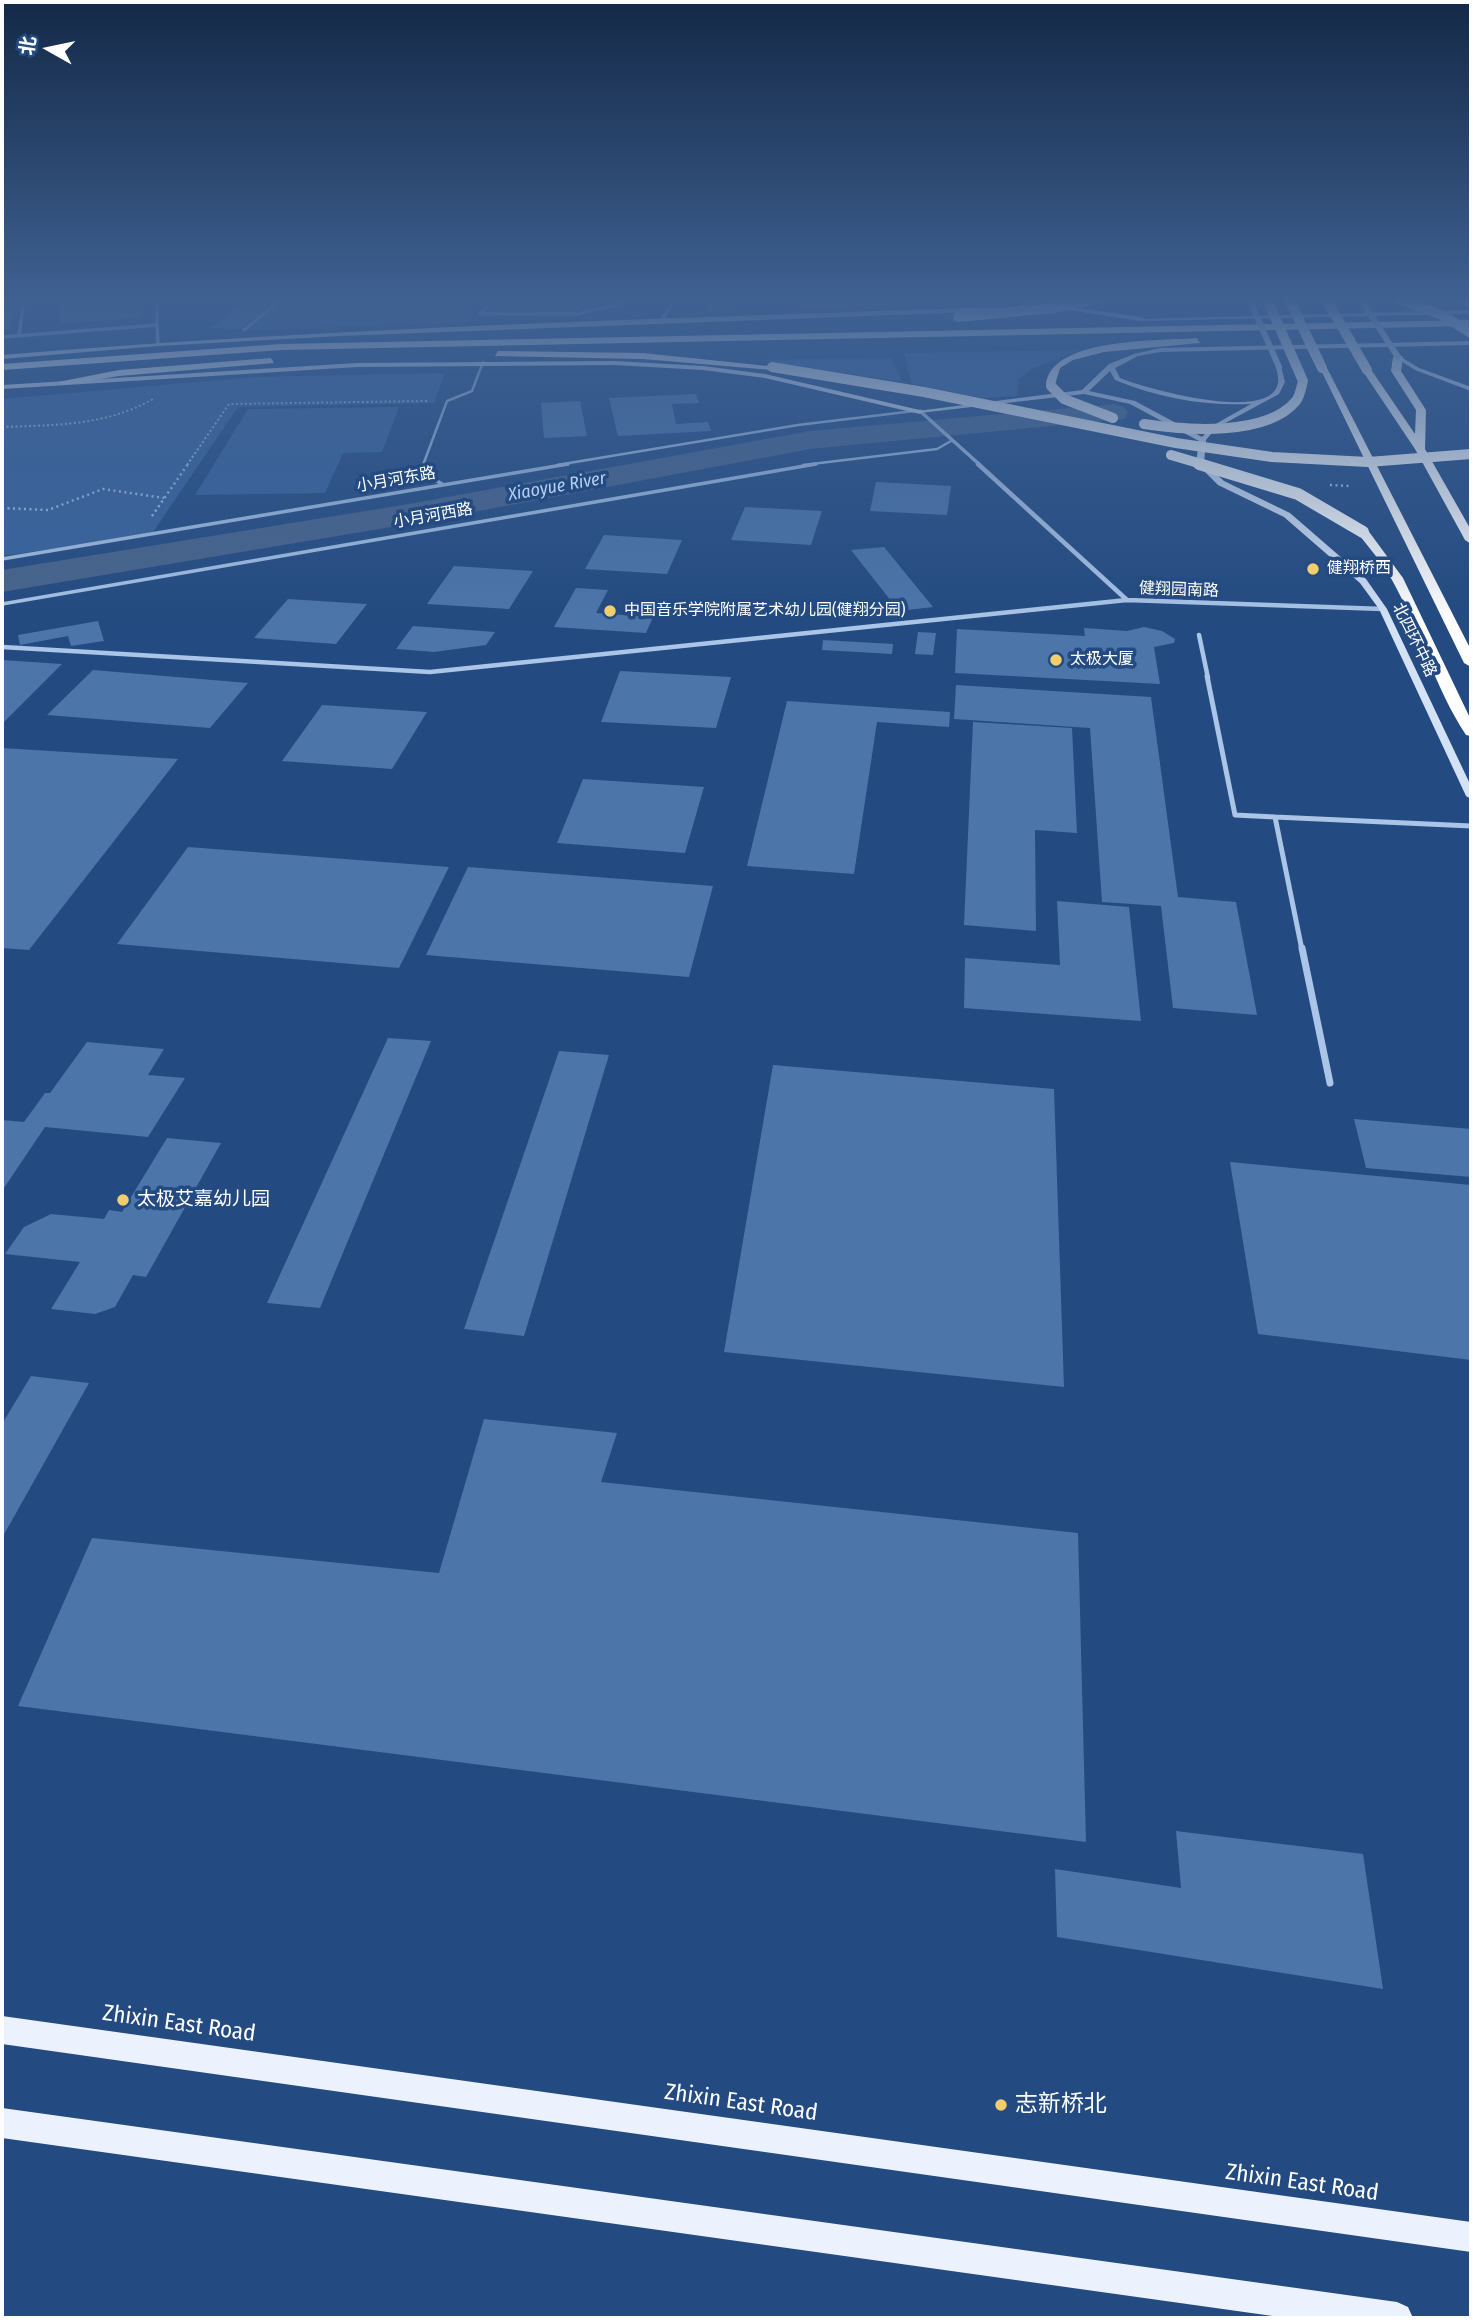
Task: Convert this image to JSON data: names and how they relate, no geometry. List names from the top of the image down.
{
  "streets": {
    "main road": ["Zhixin East Road"],
    "street": ["健翔园南路", "北四环中路"],
    "lane": ["小月河东路", "小月河西路"]
  },
  "crossings": [
    ["小月河东路", "健翔园南路"],
    ["小月河西路", "健翔园南路"],
    ["健翔园南路", "北四环中路"]
  ],
  "water": ["Xiaoyue River"],
  "places": [
    "健翔桥西",
    "中国音乐学院附属艺术幼儿园(健翔分园)",
    "太极大厦",
    "太极艾嘉幼儿园",
    "志新桥北"
  ],
  "north": "left"
}
